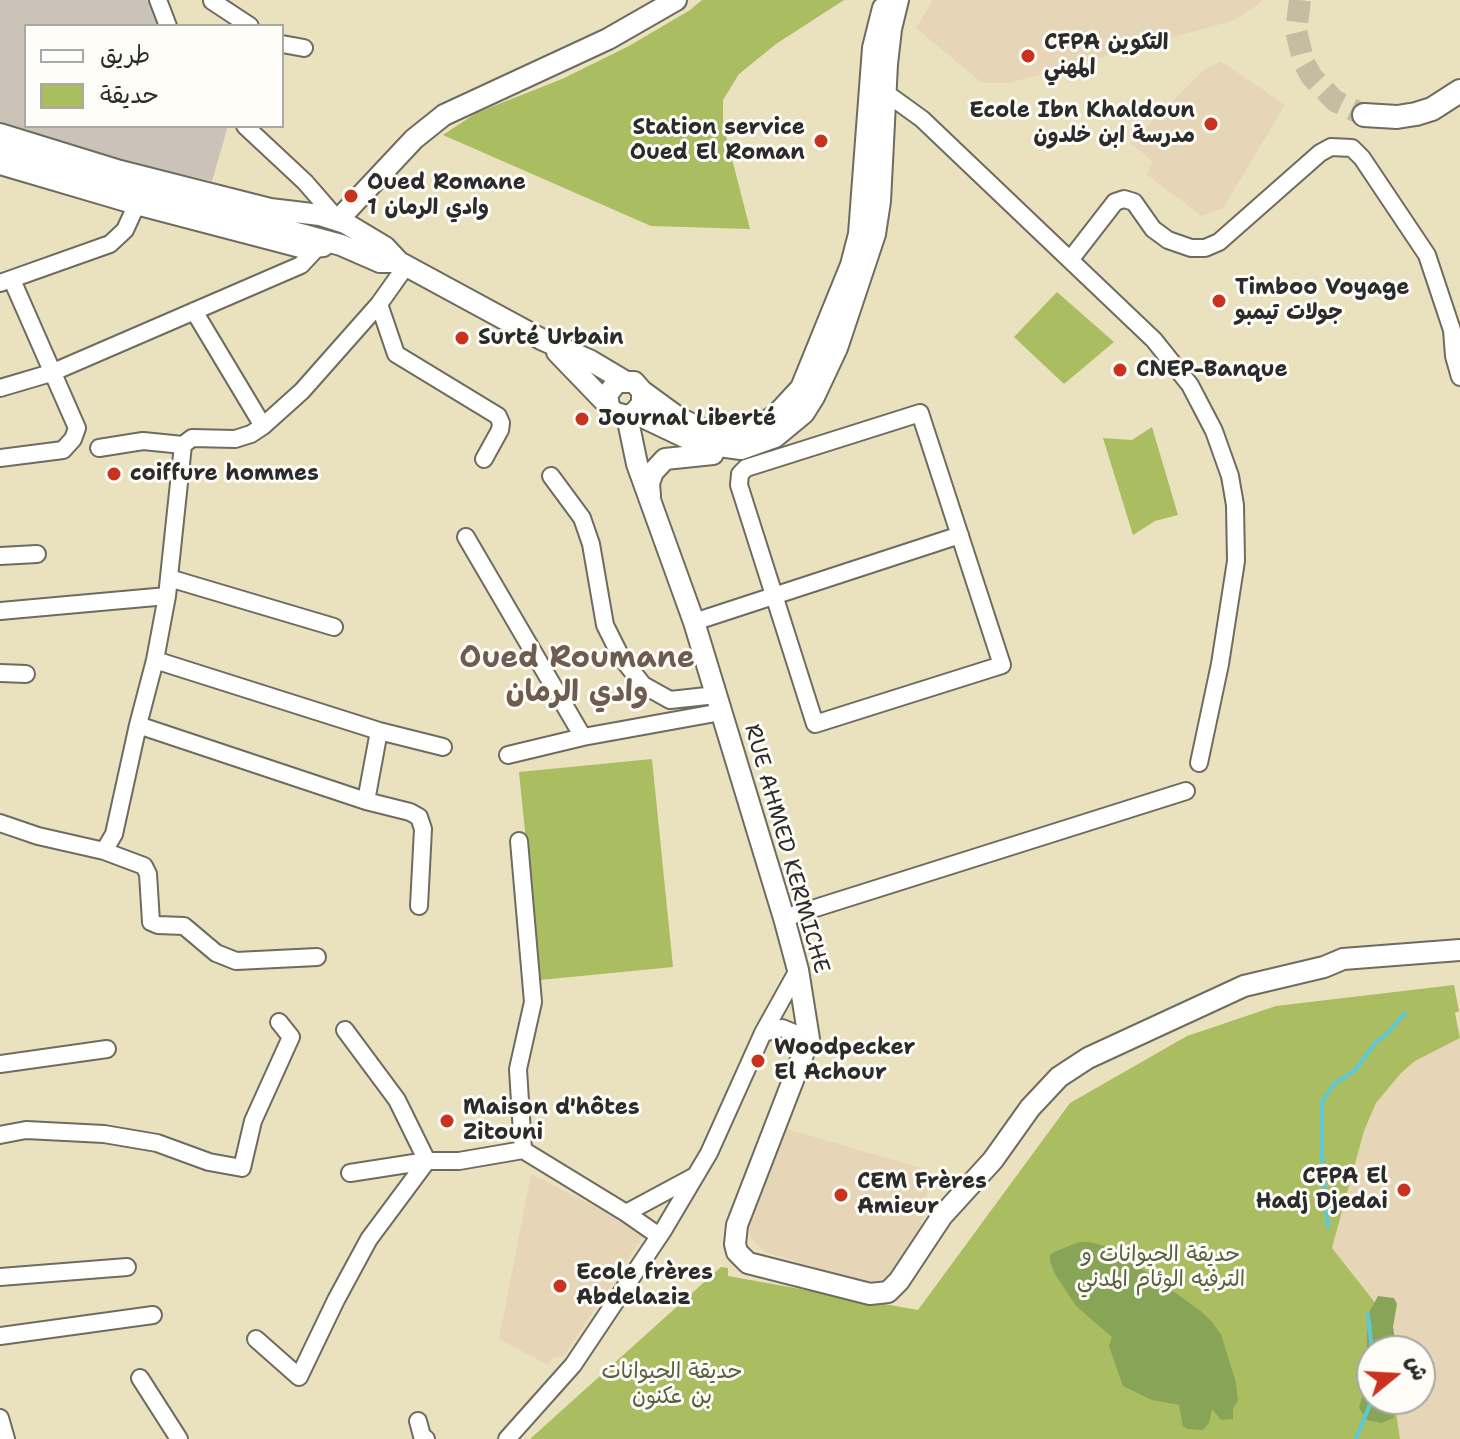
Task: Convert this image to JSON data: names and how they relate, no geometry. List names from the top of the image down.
{
  "streets": {
    "main road": ["RUE AHMED KERMICHE"]
  },
  "districts": ["Oued Roumane وادي الرمان"],
  "parks": ["حديقة الحيوانات و الترفيه الوئام المدني", "حديقة الحيوانات بن عكنون"],
  "places": [
    "CFPA التكوين المهني",
    "Ecole Ibn Khaldoun مدرسة ابن خلدون",
    "Station service Oued El Roman",
    "Oued Romane 1 وادي الرمان",
    "Timboo Voyage جولات تيمبو",
    "Surté Urbain",
    "CNEP-Banque",
    "Journal Liberté",
    "coiffure hommes",
    "Woodpecker El Achour",
    "Maison d'hôtes Zitouni",
    "CFPA El Hadj Djedai",
    "CEM Frères Amieur",
    "Ecole frères Abdelaziz"
  ],
  "legend": ["طريق", "حديقة"],
  "north": "right"
}
